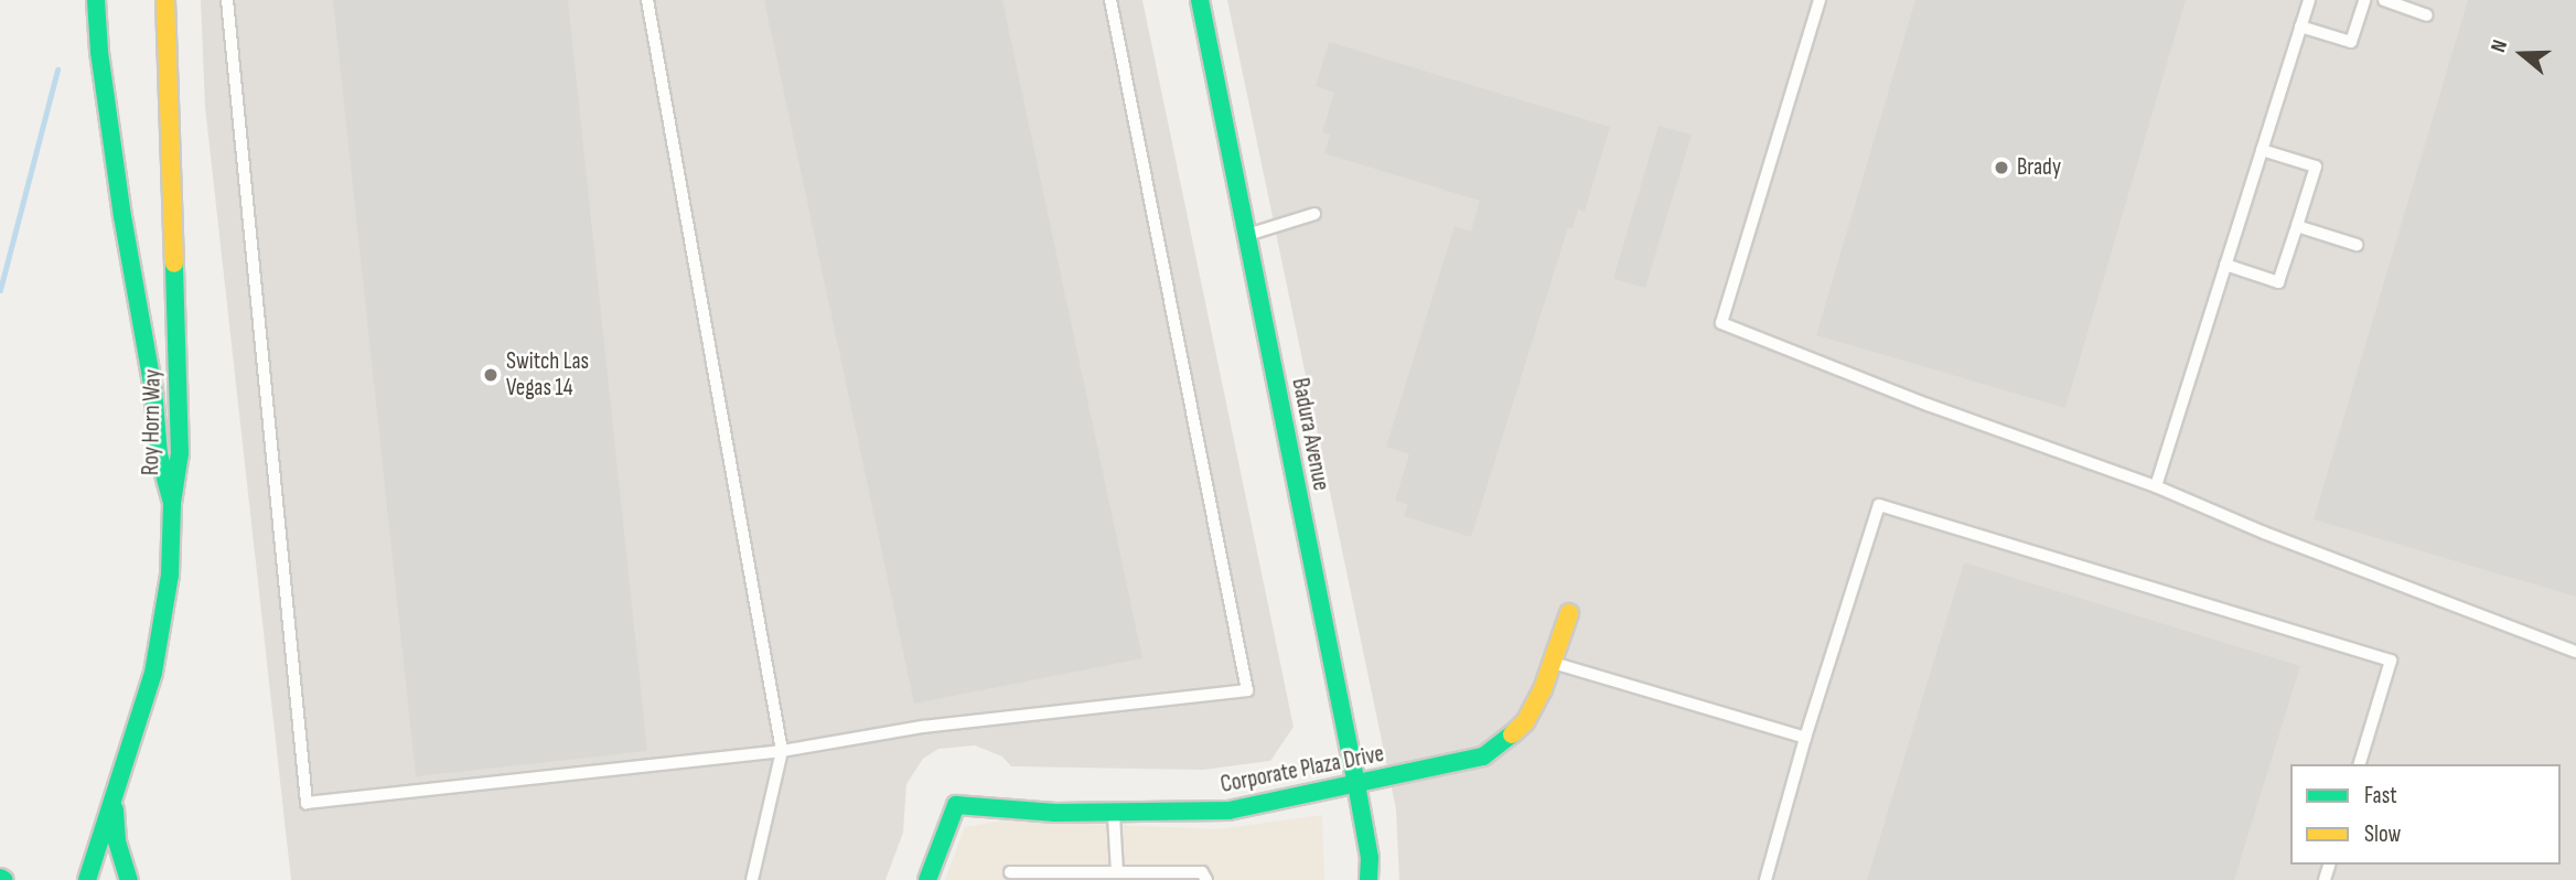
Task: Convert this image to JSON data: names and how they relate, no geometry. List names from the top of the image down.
{
  "streets": {
    "main road": ["Roy Horn Way", "Badura Avenue", "Corporate Plaza Drive"]
  },
  "crossings": [
    ["Badura Avenue", "Corporate Plaza Drive"]
  ],
  "places": ["Brady", "Switch Las Vegas 14"],
  "legend": ["Fast", "Slow"],
  "north": "left"
}
